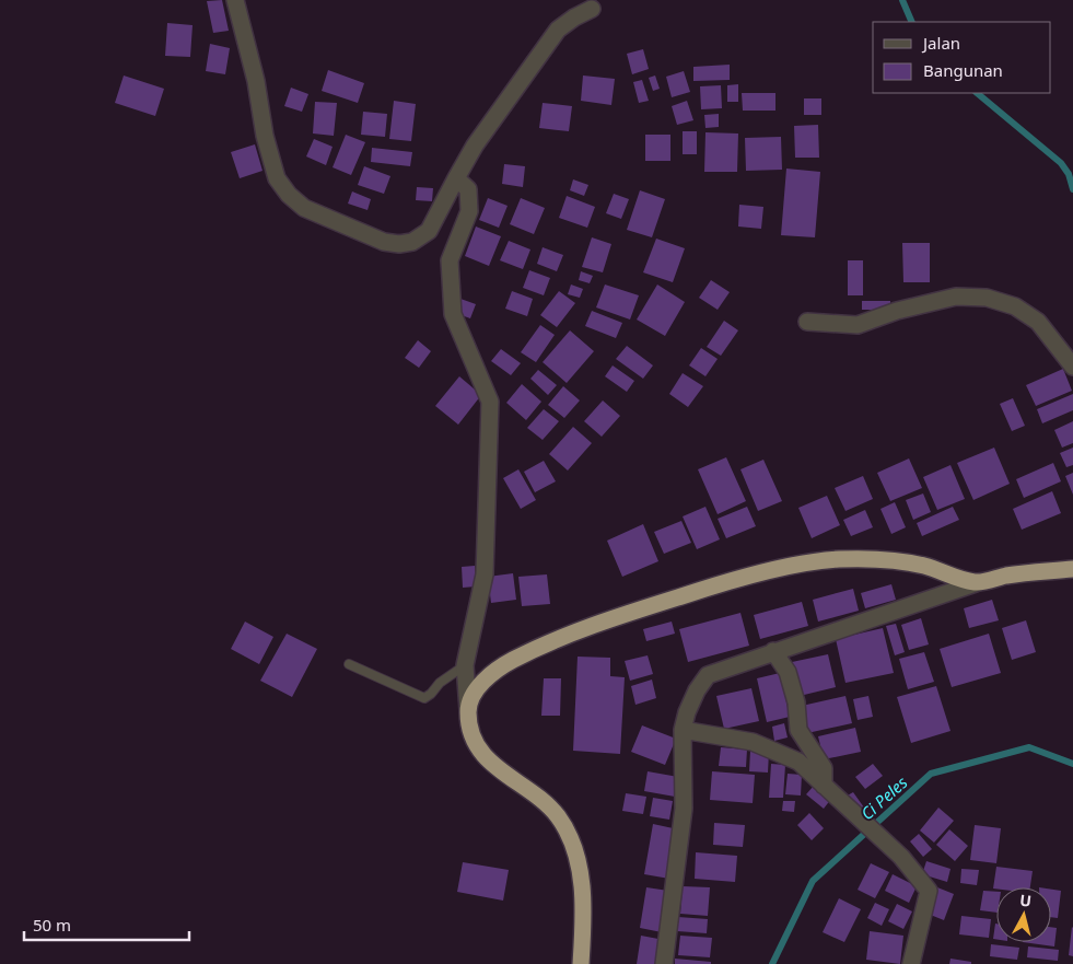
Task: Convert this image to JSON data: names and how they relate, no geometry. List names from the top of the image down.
{
  "water": ["Ci Peles"],
  "legend": ["Jalan", "Bangunan"],
  "scale_bar": "50 m",
  "north": "top"
}
